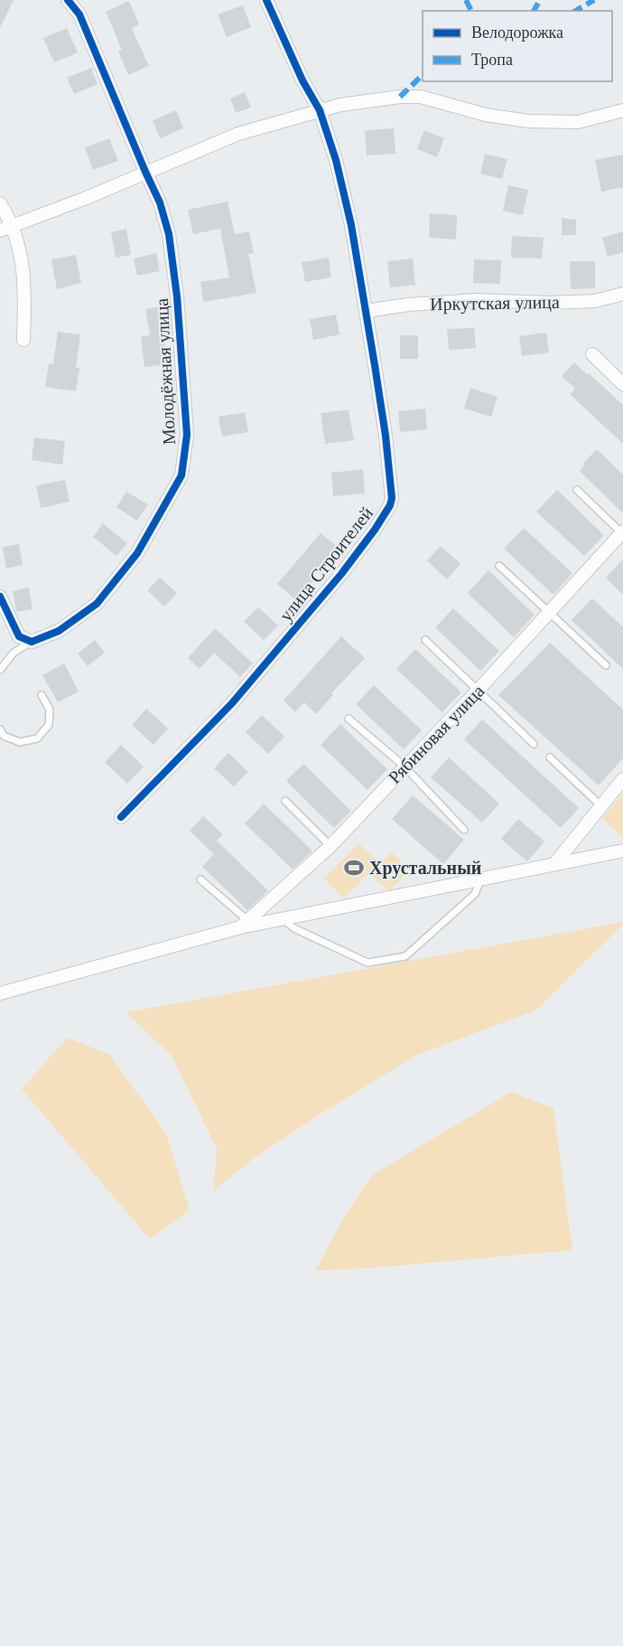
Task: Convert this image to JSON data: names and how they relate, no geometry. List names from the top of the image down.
{
  "streets": {
    "street": [
      "Иркутская улица",
      "Молодёжная улица",
      "улица Строителей",
      "Рябиновая улица"
    ]
  },
  "crossings": [
    ["Иркутская улица", "улица Строителей"]
  ],
  "places": {
    "sports": ["Хрустальный"]
  },
  "legend": ["Велодорожка", "Тропа"]
}
